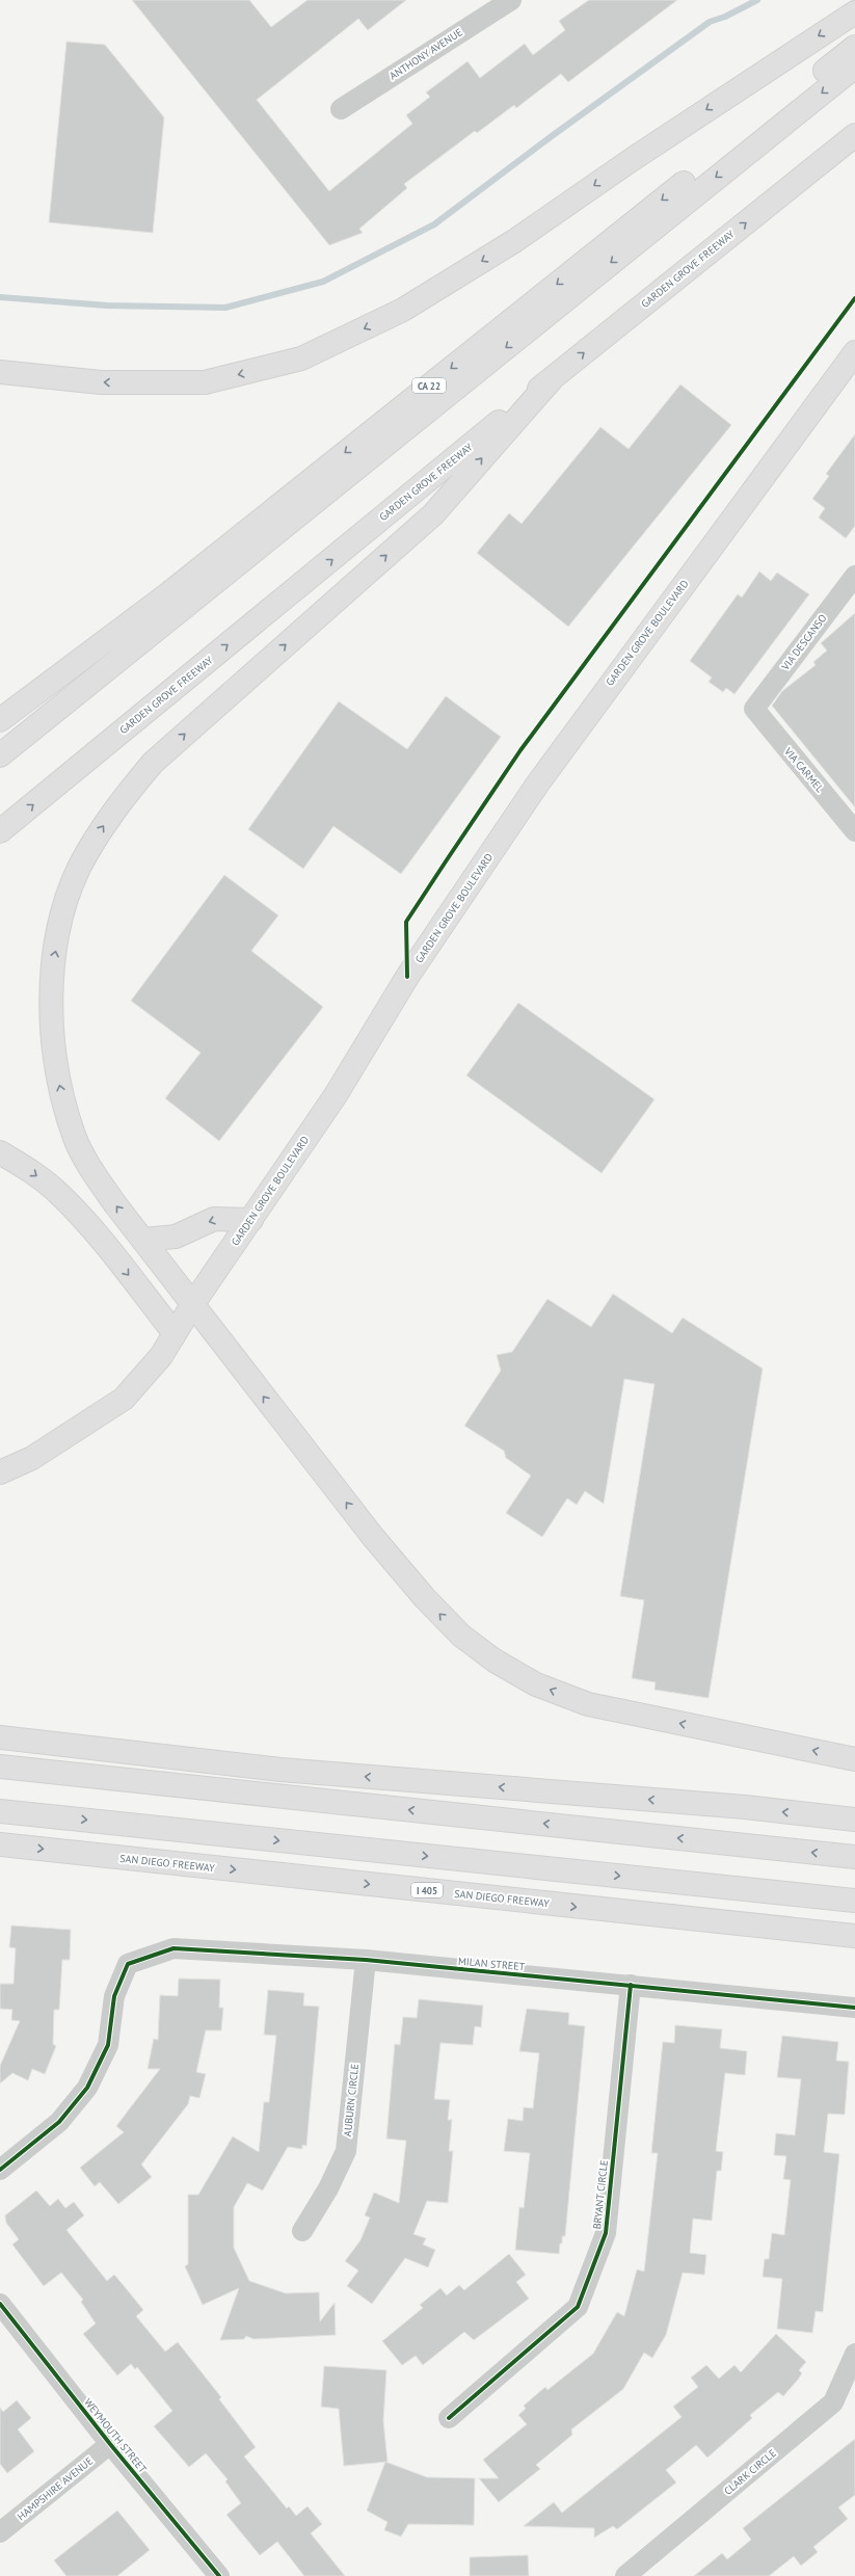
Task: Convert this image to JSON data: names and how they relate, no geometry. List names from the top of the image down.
{
  "streets": {
    "main road": [
      "GARDEN GROVE FREEWAY",
      "CA 22",
      "GARDEN GROVE BOULEVARD",
      "SAN DIEGO FREEWAY",
      "I 405"
    ],
    "street": [
      "ANTHONY AVENUE",
      "VIA DESCANSO",
      "VIA CARMEL",
      "MILAN STREET",
      "AUBURN CIRCLE",
      "BRYANT CIRCLE",
      "WEYMOUTH STREET",
      "CLARK CIRCLE",
      "HAMPSHIRE AVENUE"
    ]
  },
  "crossings": [
    ["VIA DESCANSO", "VIA CARMEL"],
    ["MILAN STREET", "AUBURN CIRCLE"],
    ["MILAN STREET", "BRYANT CIRCLE"],
    ["WEYMOUTH STREET", "HAMPSHIRE AVENUE"]
  ]
}
